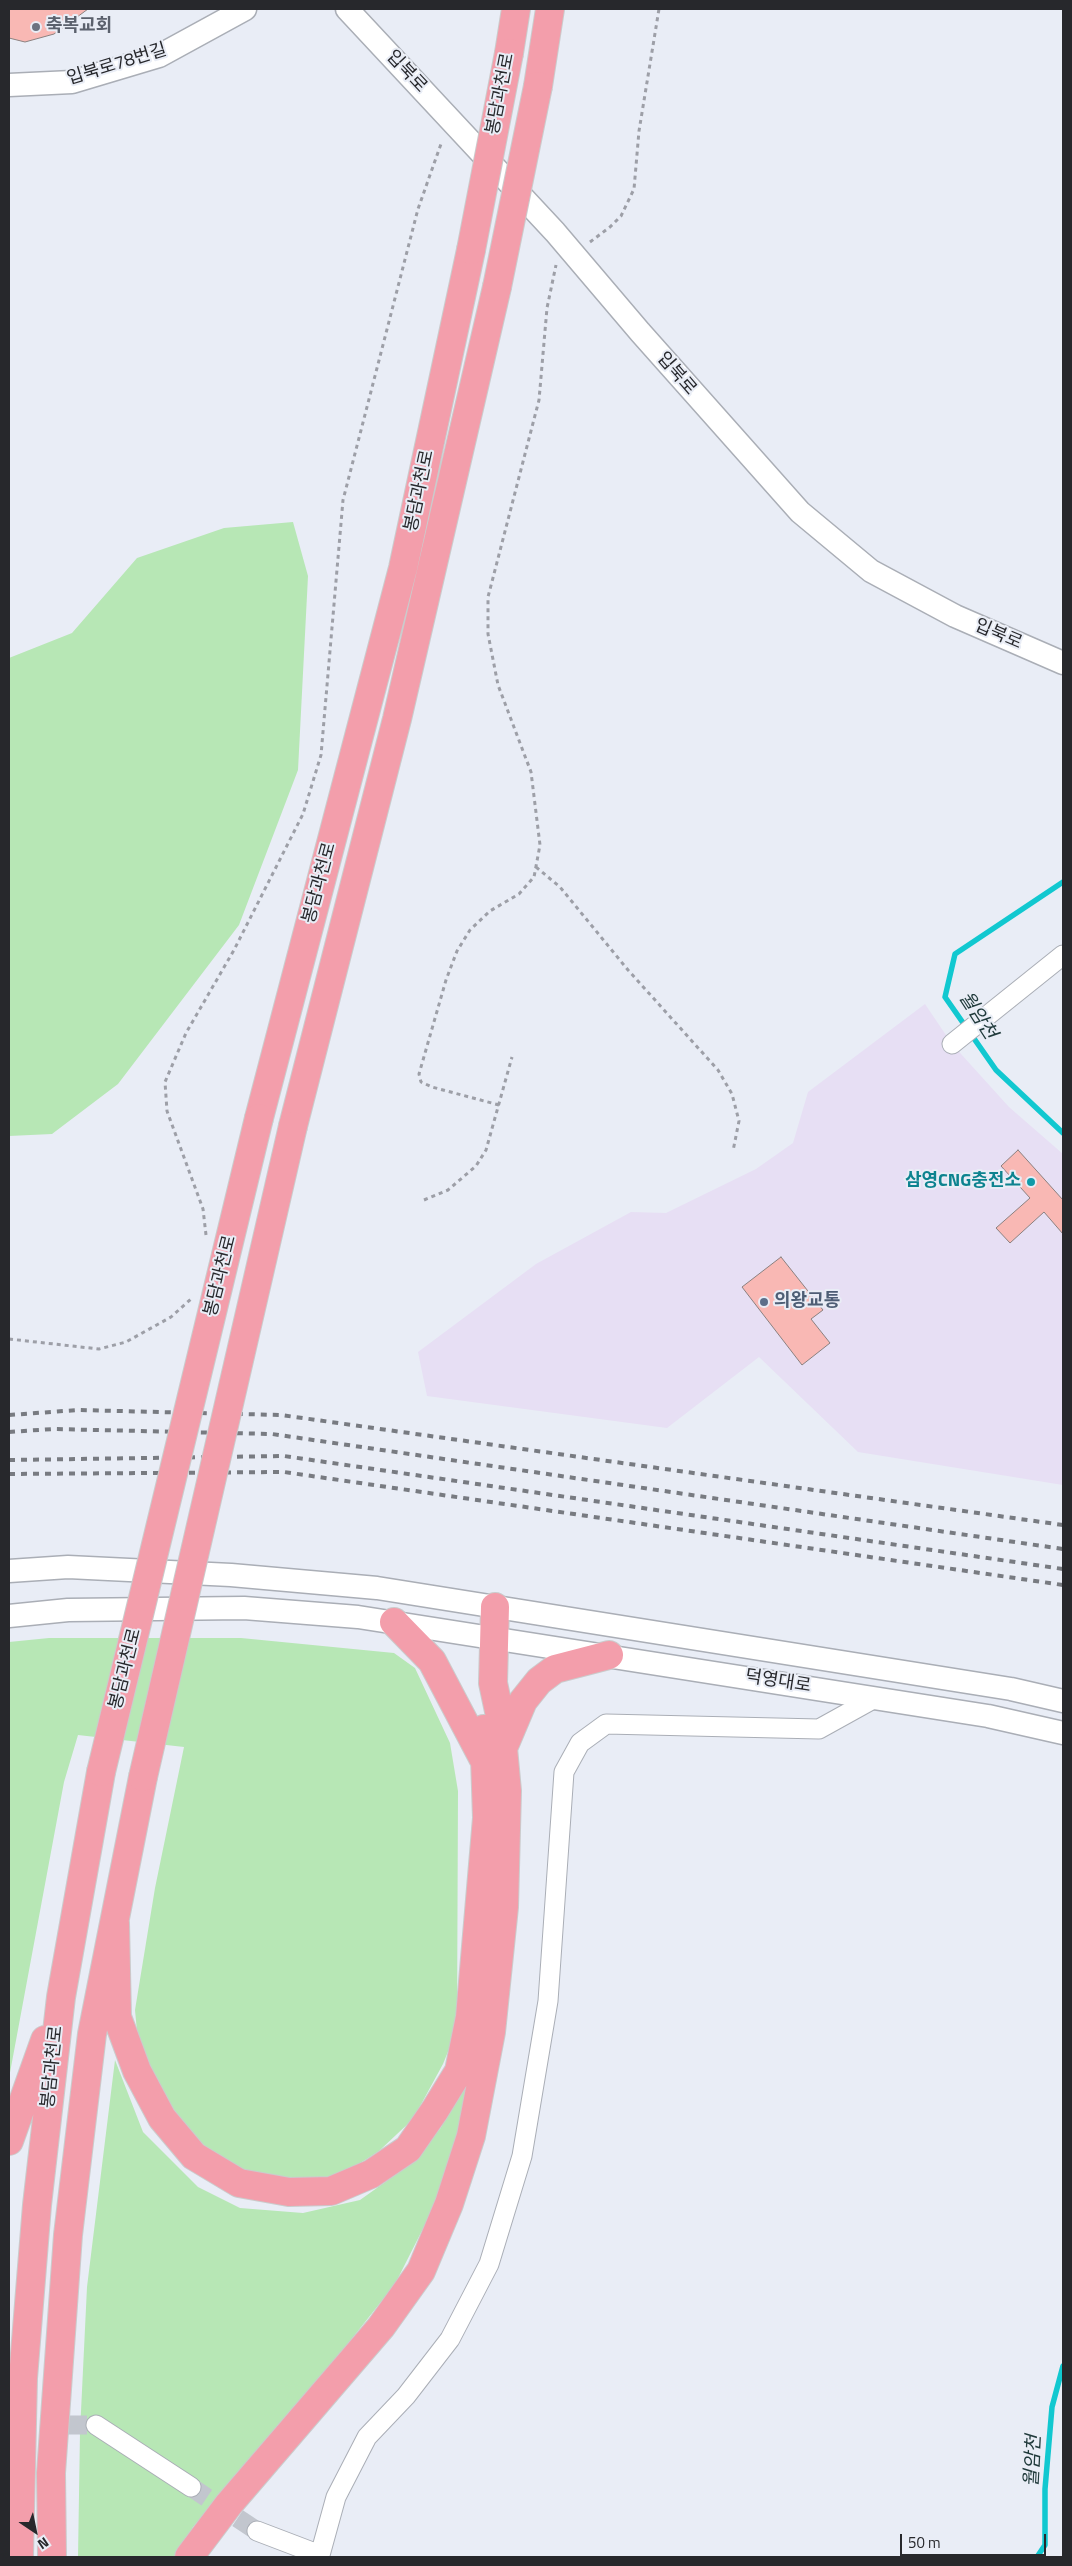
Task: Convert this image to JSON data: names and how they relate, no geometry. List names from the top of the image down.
{
  "streets": {
    "highway": ["봉담과천로"],
    "street": ["입북로78번길", "입북로", "덕영대로"]
  },
  "water": ["월암천"],
  "places": ["축복교회", "삼영CNG충전소", "의왕교통"],
  "scale_bar": "50 m",
  "north": "bottom right"
}
